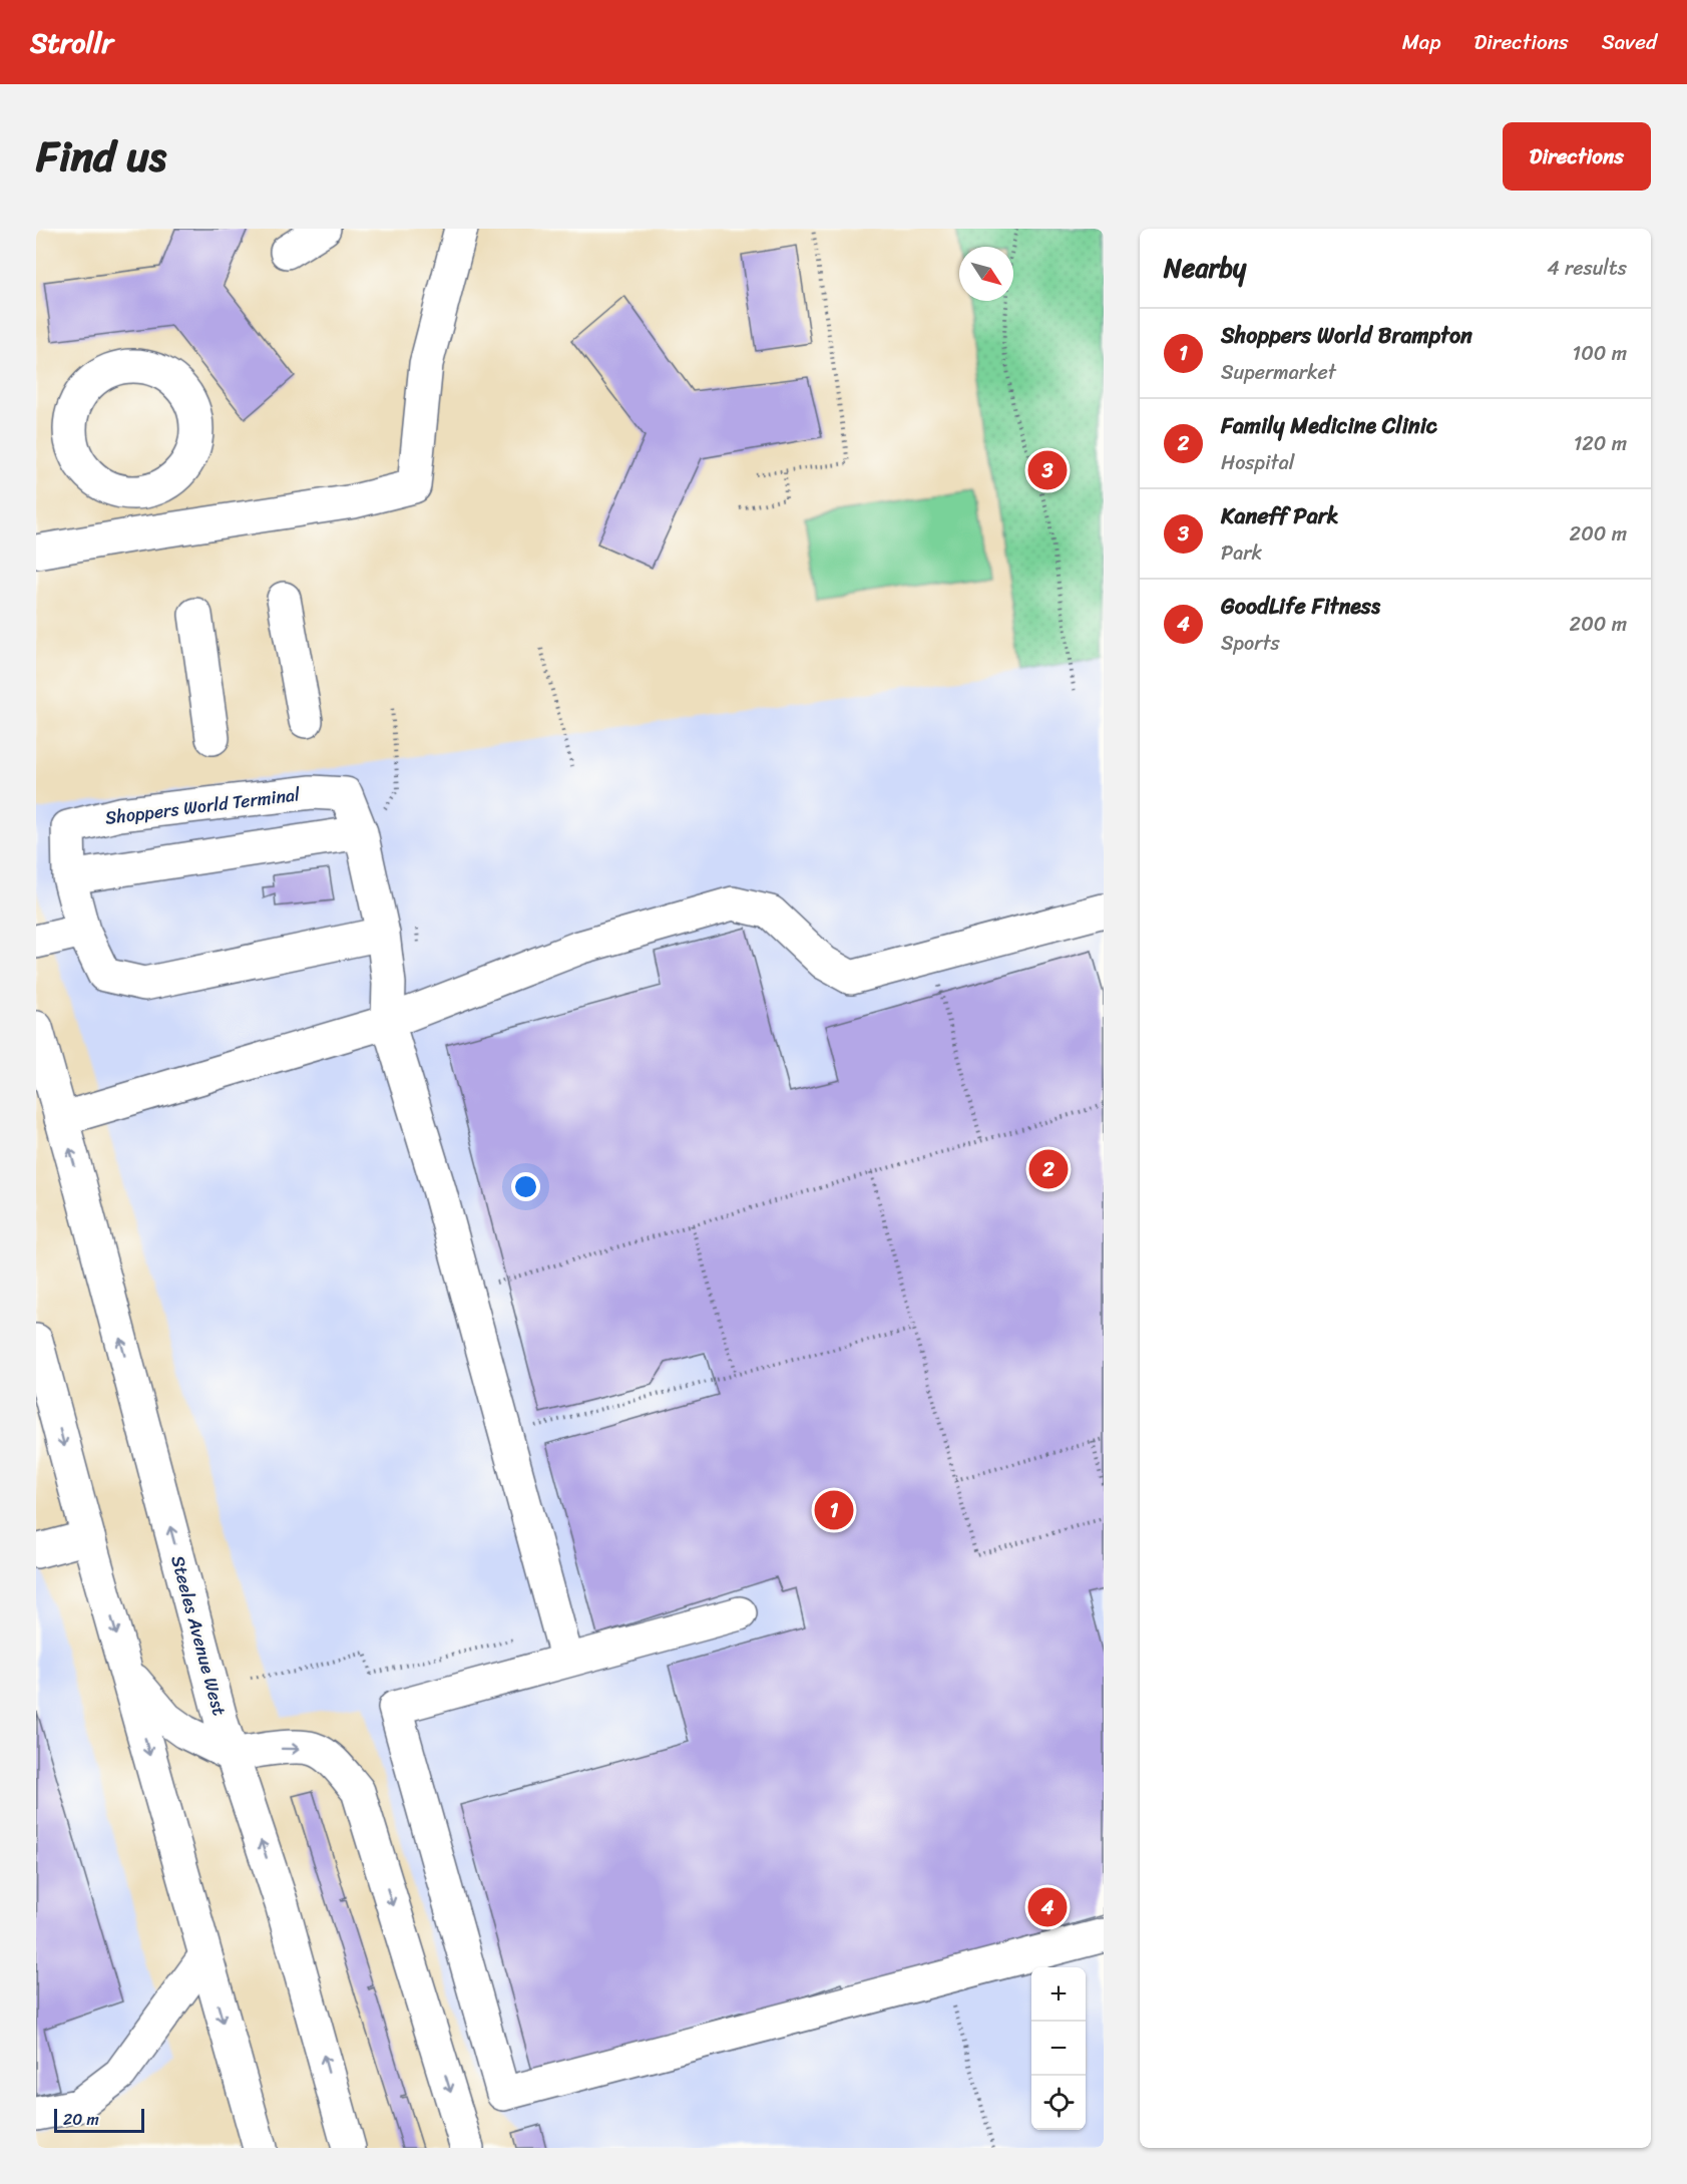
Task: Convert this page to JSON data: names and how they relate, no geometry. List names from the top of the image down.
{
  "streets": {
    "main road": ["Shoppers World Terminal", "Steeles Avenue West"]
  },
  "scale_bar": "20 m",
  "north": "bottom right",
  "page": {
    "header": "Strollr",
    "nav": ["Map", "Directions", "Saved"],
    "title": "Find us",
    "buttons": "Directions",
    "heading": ["Nearby", "4 results"],
    "list": [
      {
        "mark": "1",
        "name": "Shoppers World Brampton",
        "note": "Supermarket",
        "value": "100 m"
      },
      {
        "mark": "2",
        "name": "Family Medicine Clinic",
        "note": "Hospital",
        "value": "120 m"
      },
      {
        "mark": "3",
        "name": "Kaneff Park",
        "note": "Park",
        "value": "200 m"
      },
      {
        "mark": "4",
        "name": "GoodLife Fitness",
        "note": "Sports",
        "value": "200 m"
      }
    ],
    "pins": [
      "3",
      "2",
      "1",
      "4"
    ],
    "map_buttons": ["+", "−"],
    "scale": "20 m"
  }
}
